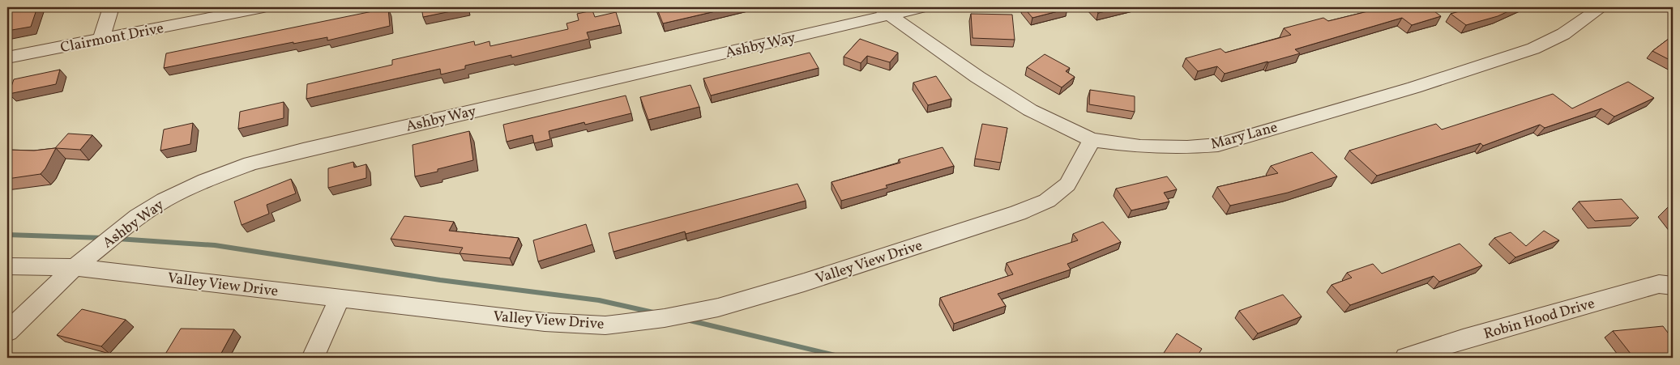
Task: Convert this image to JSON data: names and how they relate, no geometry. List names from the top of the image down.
{
  "streets": {
    "street": [
      "Clairmont Drive",
      "Ashby Way",
      "Mary Lane",
      "Valley View Drive",
      "Robin Hood Drive"
    ]
  },
  "crossings": [
    ["Ashby Way", "Mary Lane"],
    ["Ashby Way", "Valley View Drive"],
    ["Mary Lane", "Valley View Drive"]
  ]
}
